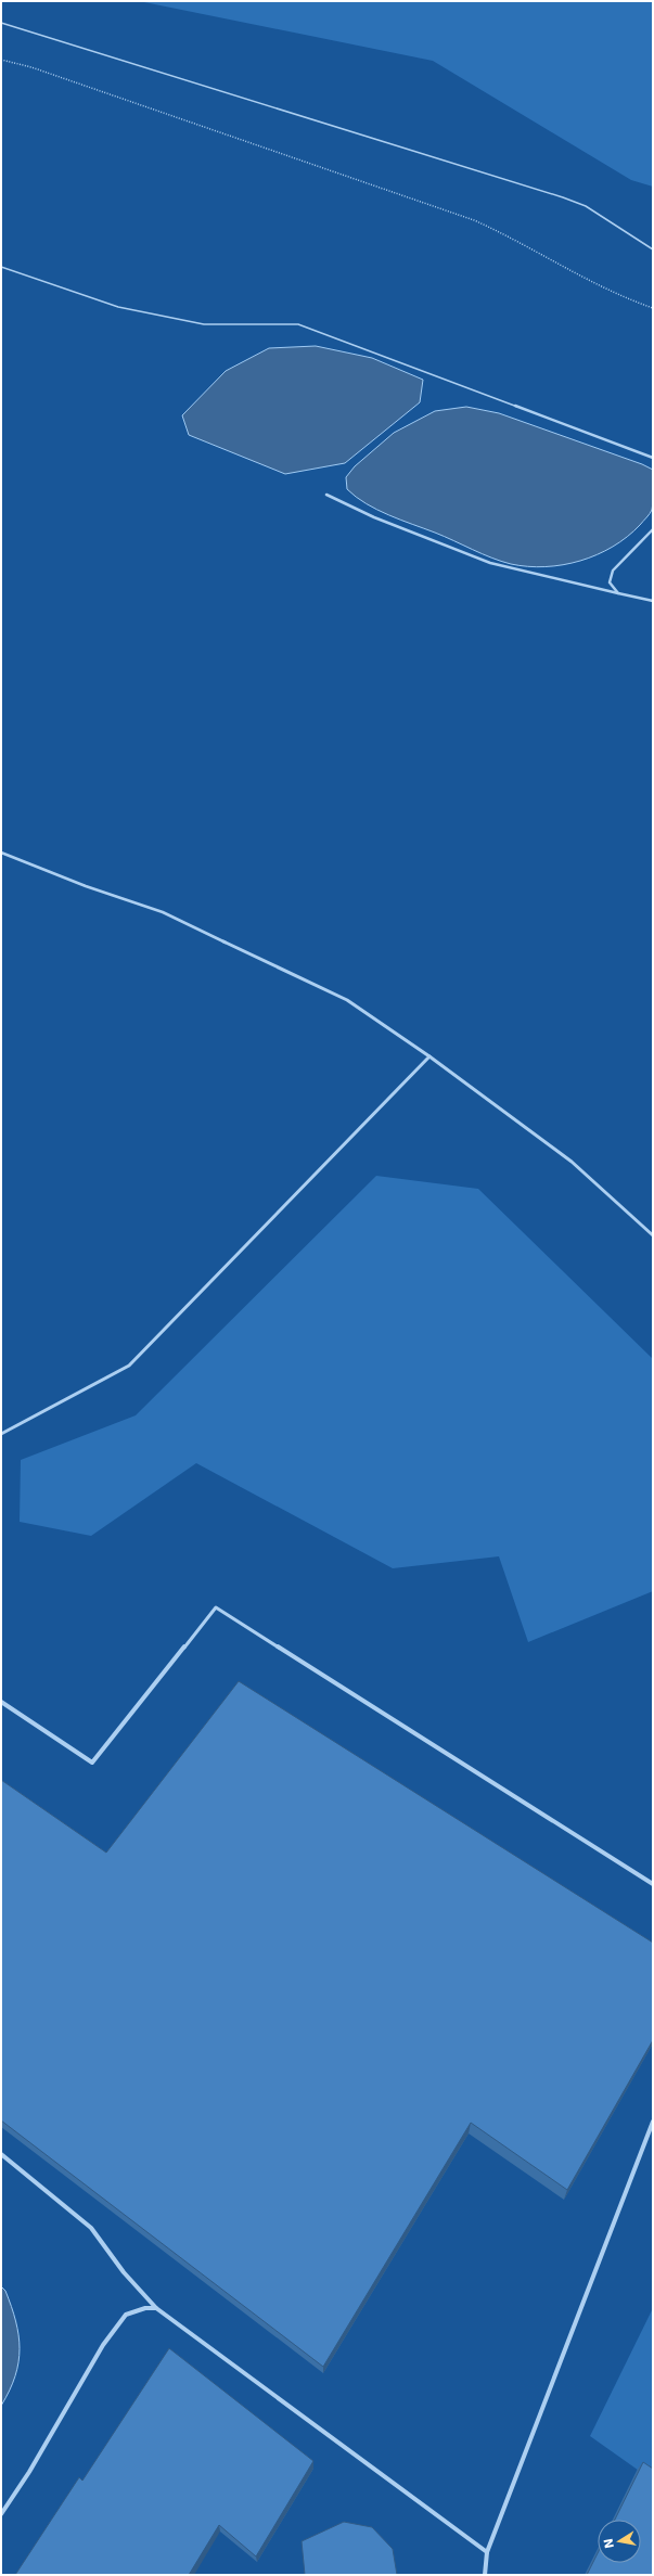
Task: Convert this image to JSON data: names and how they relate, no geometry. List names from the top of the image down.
{
  "north": "left"
}
